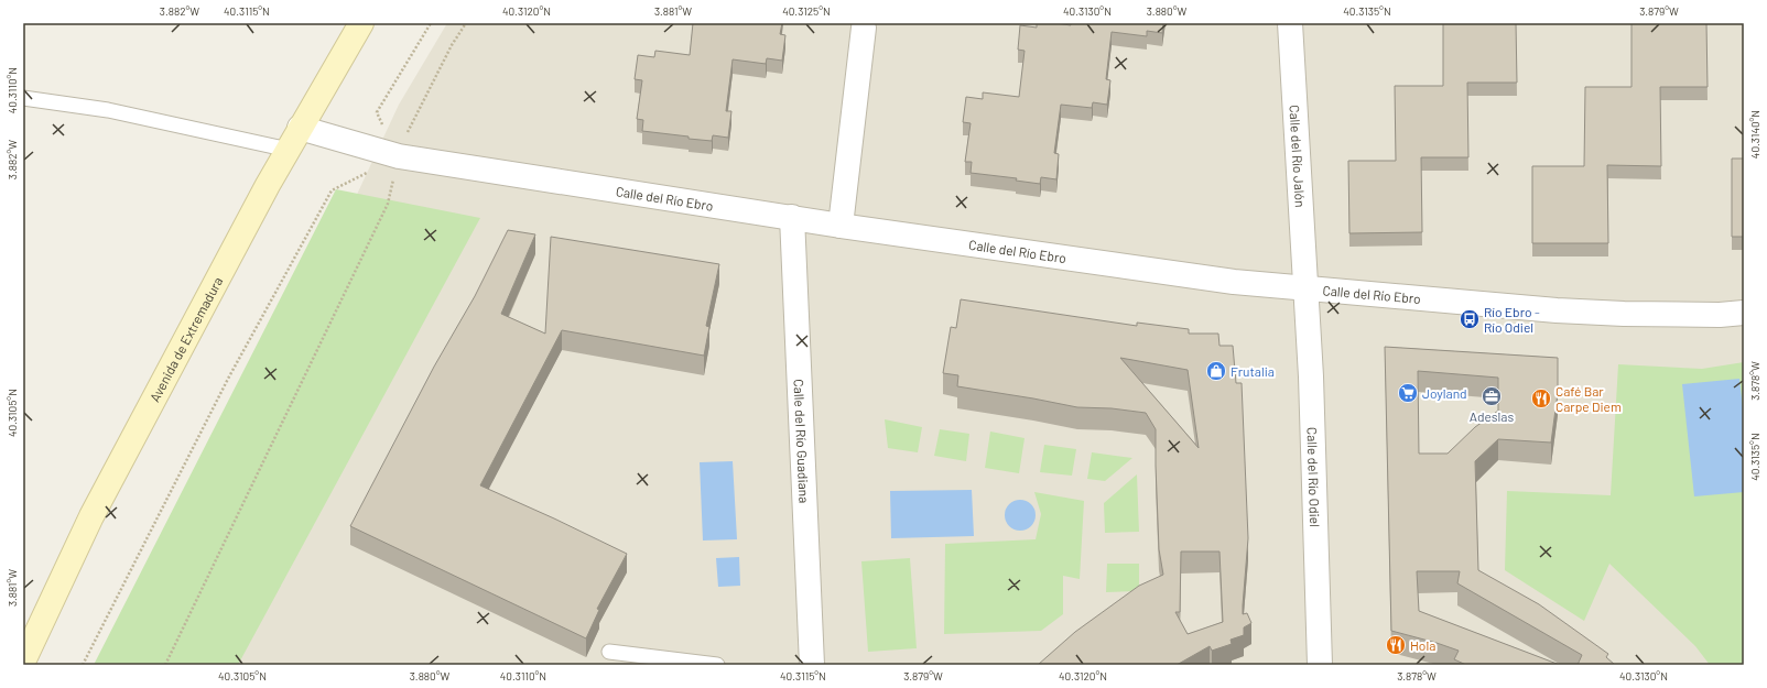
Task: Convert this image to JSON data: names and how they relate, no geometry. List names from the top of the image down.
{
  "streets": {
    "street": [
      "Calle del Río Jalón",
      "Calle del Río Ebro",
      "Avenida de Extremadura",
      "Calle del Río Guadiana",
      "Calle del Río Odiel"
    ]
  },
  "crossings": [
    ["Calle del Río Jalón", "Calle del Río Ebro"],
    ["Calle del Río Jalón", "Calle del Río Odiel"],
    ["Calle del Río Ebro", "Avenida de Extremadura"],
    ["Calle del Río Ebro", "Calle del Río Guadiana"],
    ["Calle del Río Ebro", "Calle del Río Odiel"]
  ],
  "places": {
    "bus stop": ["Río Ebro - Río Odiel"],
    "shop": ["Frutalia"],
    "supermarket": ["Joyland"],
    "office": ["Adeslas"],
    "restaurant": ["Café Bar Carpe Diem", "Hola"]
  },
  "coordinates": [
    "3.882°W",
    "40.3115°N",
    "40.3120°N",
    "3.881°W",
    "40.3125°N",
    "40.3130°N",
    "3.880°W",
    "40.3135°N",
    "3.879°W",
    "40.3110°N",
    "40.3140°N",
    "3.878°W",
    "40.3105°N"
  ]
}
